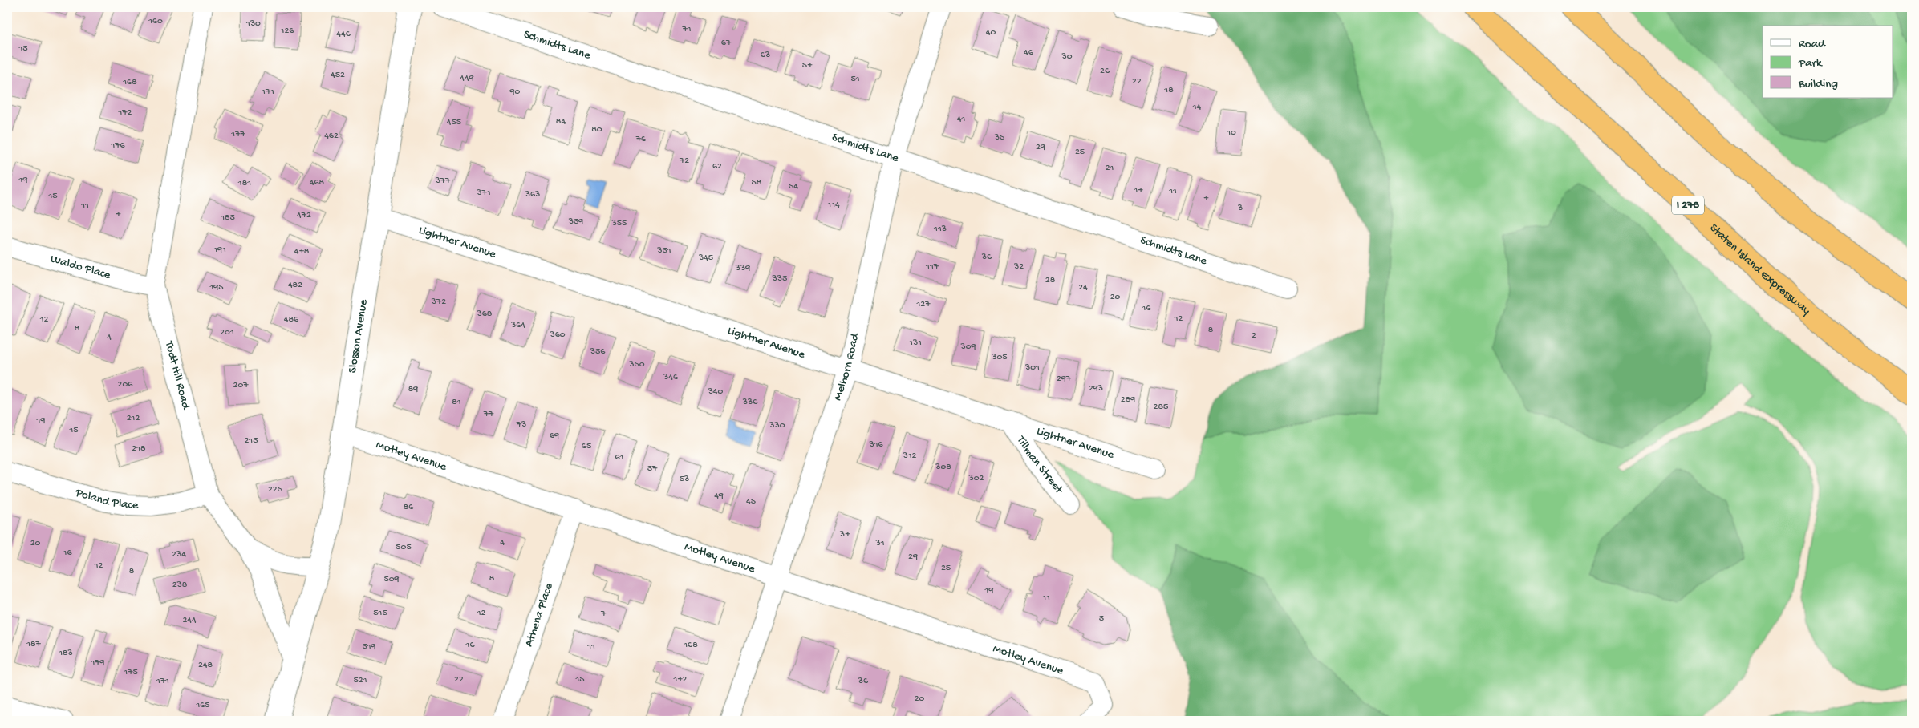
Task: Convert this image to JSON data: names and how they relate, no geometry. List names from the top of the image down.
{
  "streets": {
    "highway": ["I 278", "Staten Island Expressway"],
    "street": [
      "Schmidts Lane",
      "Lightner Avenue",
      "Waldo Place",
      "Slosson Avenue",
      "Melhorn Road",
      "Todt Hill Road",
      "Motley Avenue",
      "Tillman Street",
      "Poland Place",
      "Athena Place"
    ]
  },
  "crossings": [
    ["Schmidts Lane", "Melhorn Road"],
    ["Lightner Avenue", "Slosson Avenue"],
    ["Lightner Avenue", "Melhorn Road"],
    ["Lightner Avenue", "Tillman Street"],
    ["Waldo Place", "Todt Hill Road"],
    ["Slosson Avenue", "Todt Hill Road"],
    ["Slosson Avenue", "Motley Avenue"],
    ["Melhorn Road", "Motley Avenue"],
    ["Todt Hill Road", "Poland Place"],
    ["Motley Avenue", "Athena Place"]
  ],
  "house_numbers": [
    "160",
    "130",
    "71",
    "126",
    "40",
    "446",
    "67",
    "15",
    "46",
    "63",
    "30",
    "57",
    "26",
    "452",
    "449",
    "51",
    "22",
    "168",
    "18",
    "171",
    "90",
    "14",
    "172",
    "41",
    "84",
    "455",
    "80",
    "10",
    "177",
    "462",
    "35",
    "76",
    "176",
    "29",
    "25",
    "72",
    "62",
    "21",
    "19",
    "377",
    "468",
    "58",
    "181",
    "54",
    "17",
    "11",
    "371",
    "363",
    "15",
    "7",
    "114",
    "11",
    "3",
    "7",
    "472",
    "185",
    "359",
    "355",
    "113",
    "191",
    "351",
    "478",
    "36",
    "345",
    "117",
    "32",
    "339",
    "335",
    "28",
    "482",
    "195",
    "24",
    "20",
    "372",
    "127",
    "16",
    "368",
    "12",
    "12",
    "486",
    "364",
    "8",
    "8",
    "201",
    "360",
    "2",
    "4",
    "131",
    "309",
    "356",
    "305",
    "350",
    "301",
    "346",
    "297",
    "206",
    "207",
    "293",
    "89",
    "340",
    "289",
    "81",
    "336",
    "285",
    "77",
    "212",
    "19",
    "73",
    "330",
    "15",
    "69",
    "215",
    "316",
    "65",
    "218",
    "312",
    "61",
    "308",
    "57",
    "302",
    "53",
    "225",
    "49",
    "45",
    "86",
    "37",
    "4",
    "20",
    "31",
    "505",
    "16",
    "234",
    "29",
    "12",
    "25",
    "8",
    "8",
    "509",
    "238",
    "19",
    "11",
    "515",
    "12",
    "7",
    "5",
    "244",
    "187",
    "16",
    "168",
    "519",
    "11",
    "183",
    "179",
    "248",
    "175",
    "22",
    "15",
    "172",
    "521",
    "171",
    "36",
    "20",
    "165"
  ],
  "legend": ["Road", "Park", "Building"]
}
